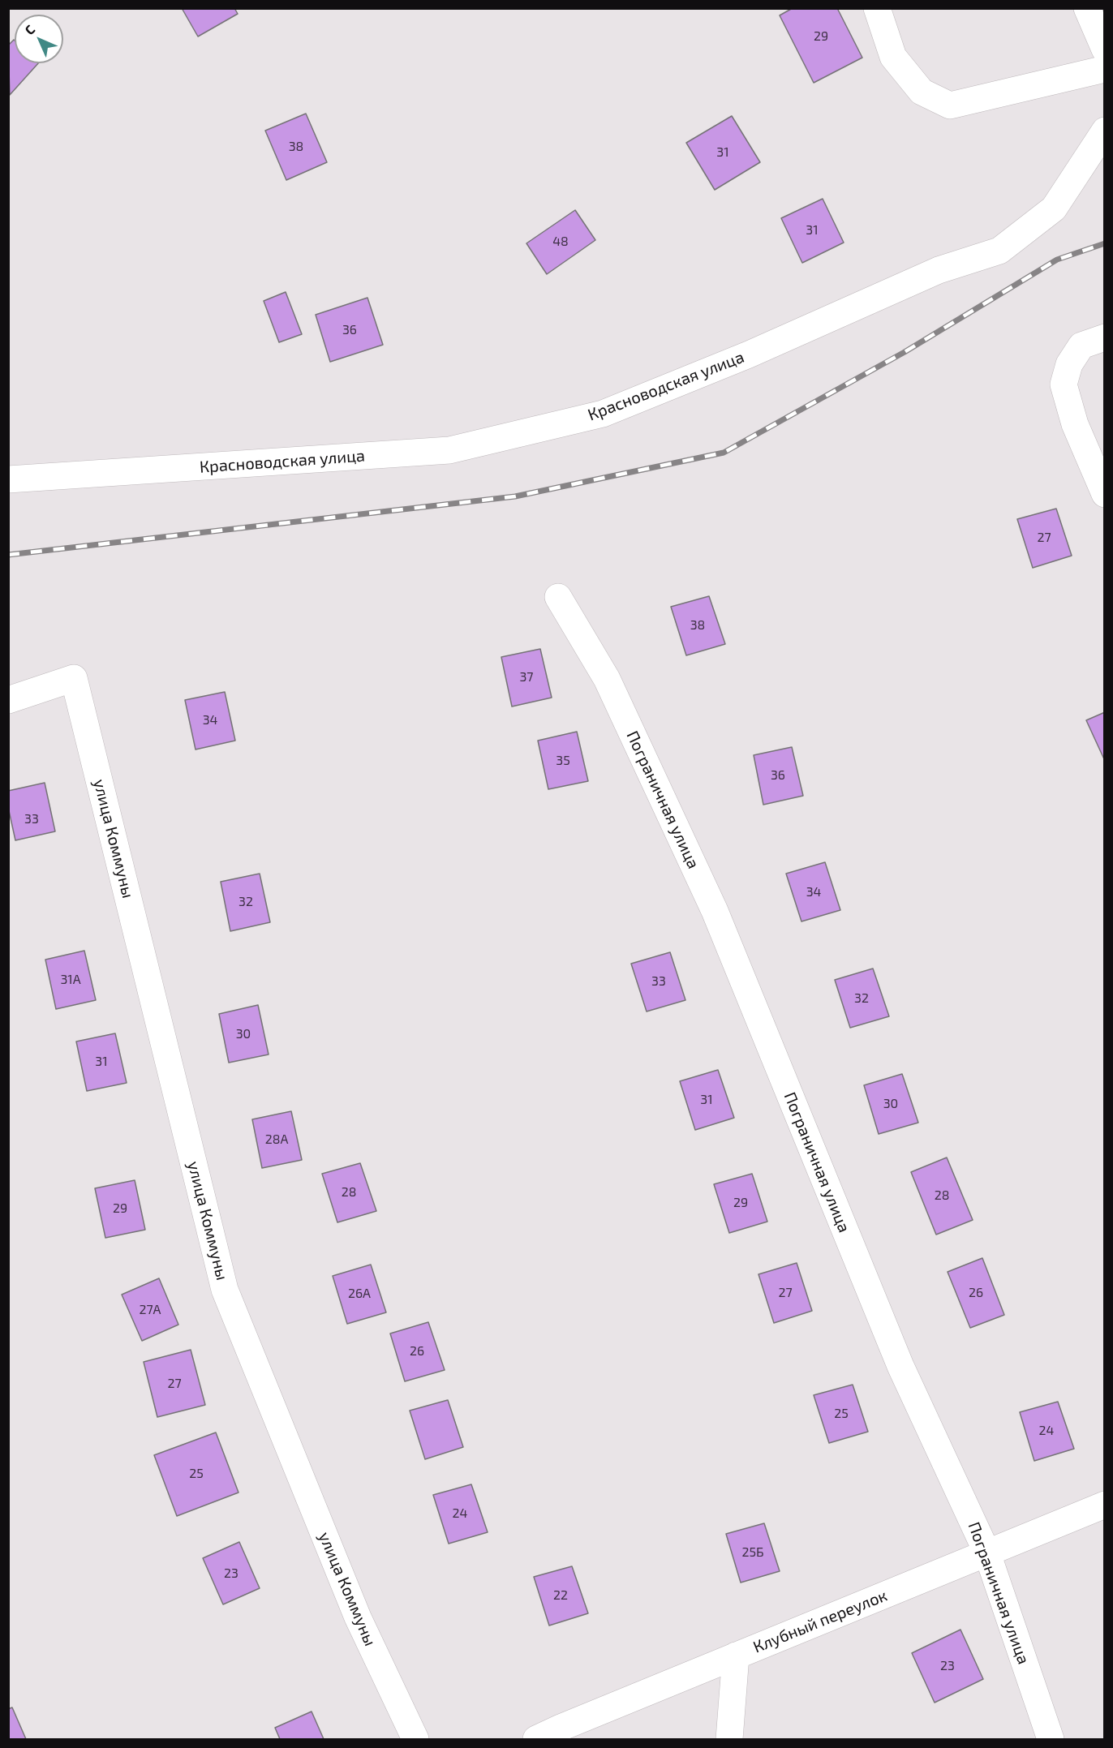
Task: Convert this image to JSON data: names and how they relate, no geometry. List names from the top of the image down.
{
  "streets": {
    "street": [
      "Красноводская улица",
      "Пограничная улица",
      "улица Коммуны",
      "Клубный переулок"
    ]
  },
  "crossings": [
    ["Пограничная улица", "Клубный переулок"]
  ],
  "house_numbers": [
    "29",
    "38",
    "31",
    "31",
    "48",
    "36",
    "27",
    "38",
    "37",
    "34",
    "35",
    "36",
    "33",
    "34",
    "32",
    "31А",
    "33",
    "32",
    "30",
    "31",
    "31",
    "30",
    "28А",
    "28",
    "28",
    "29",
    "29",
    "27",
    "26",
    "26А",
    "27А",
    "26",
    "27",
    "25",
    "24",
    "25",
    "24",
    "25Б",
    "23",
    "22",
    "23"
  ],
  "north": "top left"
}
